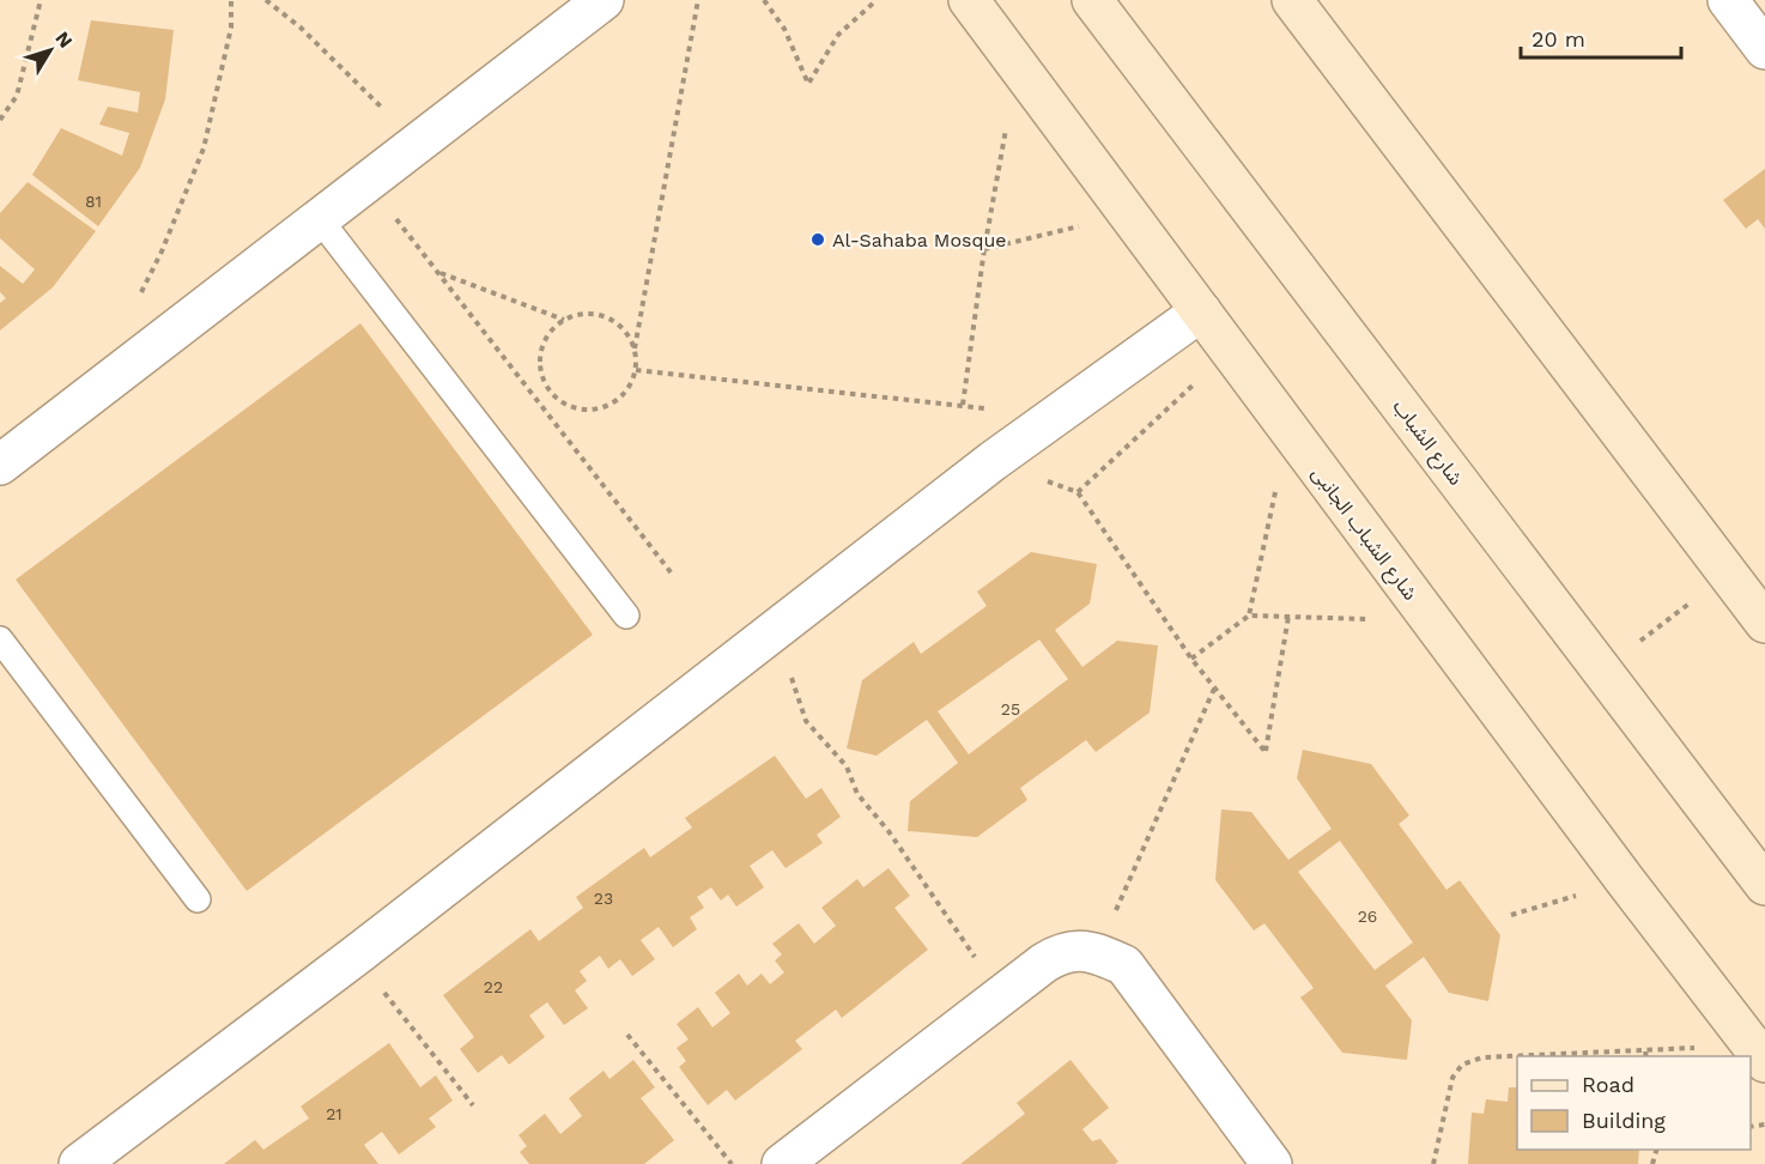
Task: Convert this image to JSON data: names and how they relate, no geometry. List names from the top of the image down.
{
  "streets": {
    "main road": ["شارع الشباب", "شارع الشباب الجانبى"]
  },
  "places": ["Al-Sahaba Mosque"],
  "house_numbers": [
    "81",
    "25",
    "23",
    "26",
    "22",
    "21"
  ],
  "legend": ["Road", "Building"],
  "scale_bar": "20 m",
  "north": "top right"
}
